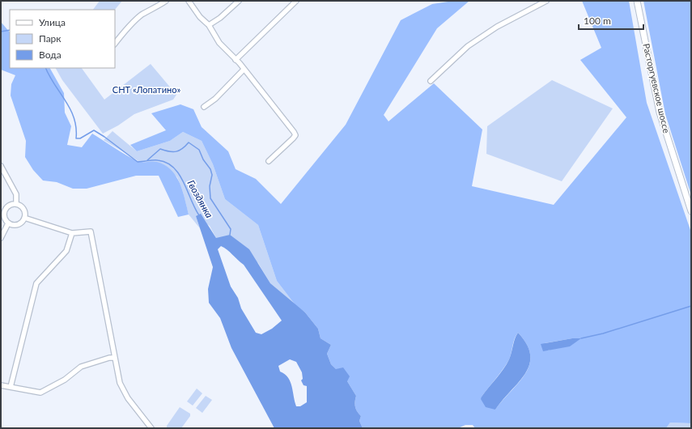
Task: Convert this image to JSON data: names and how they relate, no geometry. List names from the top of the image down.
{
  "streets": {
    "main road": ["Расторгуевское шоссе"]
  },
  "water": ["Гвоздянка"],
  "parks": ["СНТ «Лопатино»"],
  "legend": ["Улица", "Парк", "Вода"],
  "scale_bar": "100 m"
}
